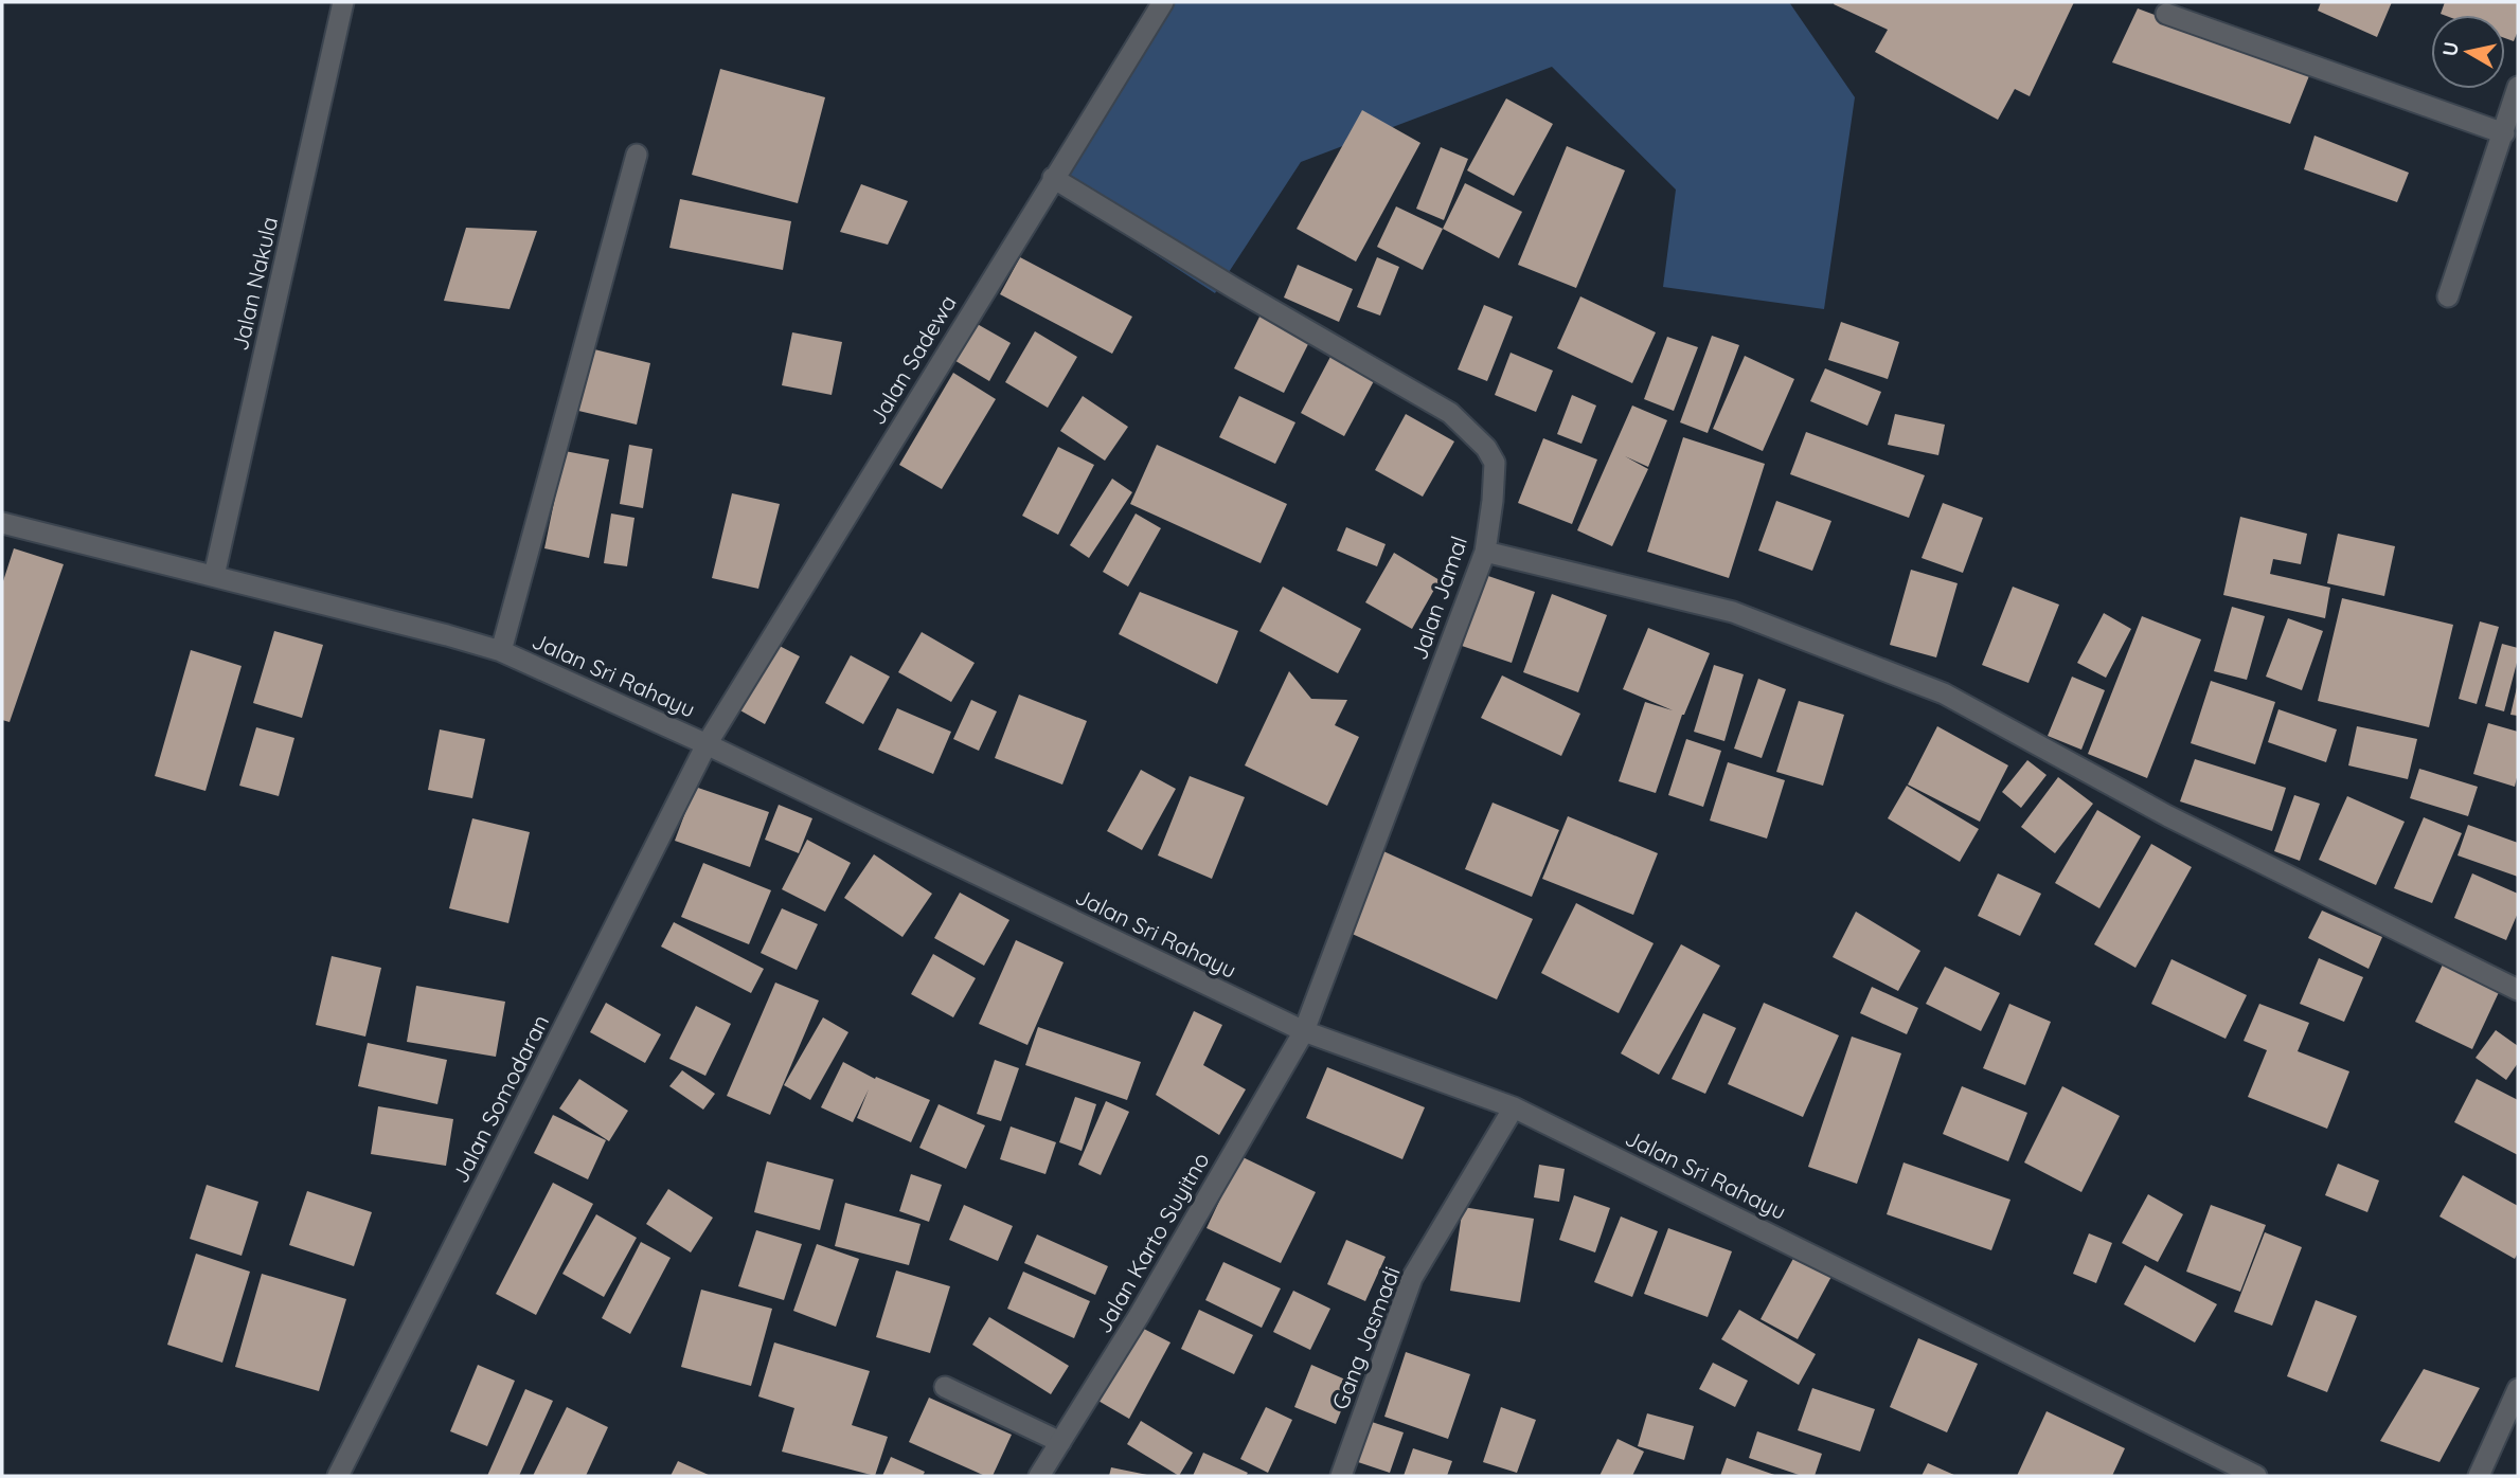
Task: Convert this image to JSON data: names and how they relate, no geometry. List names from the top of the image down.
{
  "streets": {
    "street": [
      "Jalan Nakula",
      "Jalan Sadewa",
      "Jalan Jamal",
      "Jalan Sri Rahayu",
      "Jalan Somodaran",
      "Jalan Karto Suyitno",
      "Gang Jasmadi"
    ]
  },
  "crossings": [
    ["Jalan Nakula", "Jalan Sri Rahayu"],
    ["Jalan Sadewa", "Jalan Jamal"],
    ["Jalan Sadewa", "Jalan Sri Rahayu"],
    ["Jalan Sadewa", "Jalan Somodaran"],
    ["Jalan Jamal", "Jalan Sri Rahayu"],
    ["Jalan Jamal", "Jalan Karto Suyitno"],
    ["Jalan Sri Rahayu", "Jalan Somodaran"],
    ["Jalan Sri Rahayu", "Jalan Karto Suyitno"],
    ["Jalan Sri Rahayu", "Gang Jasmadi"]
  ],
  "north": "left"
}
